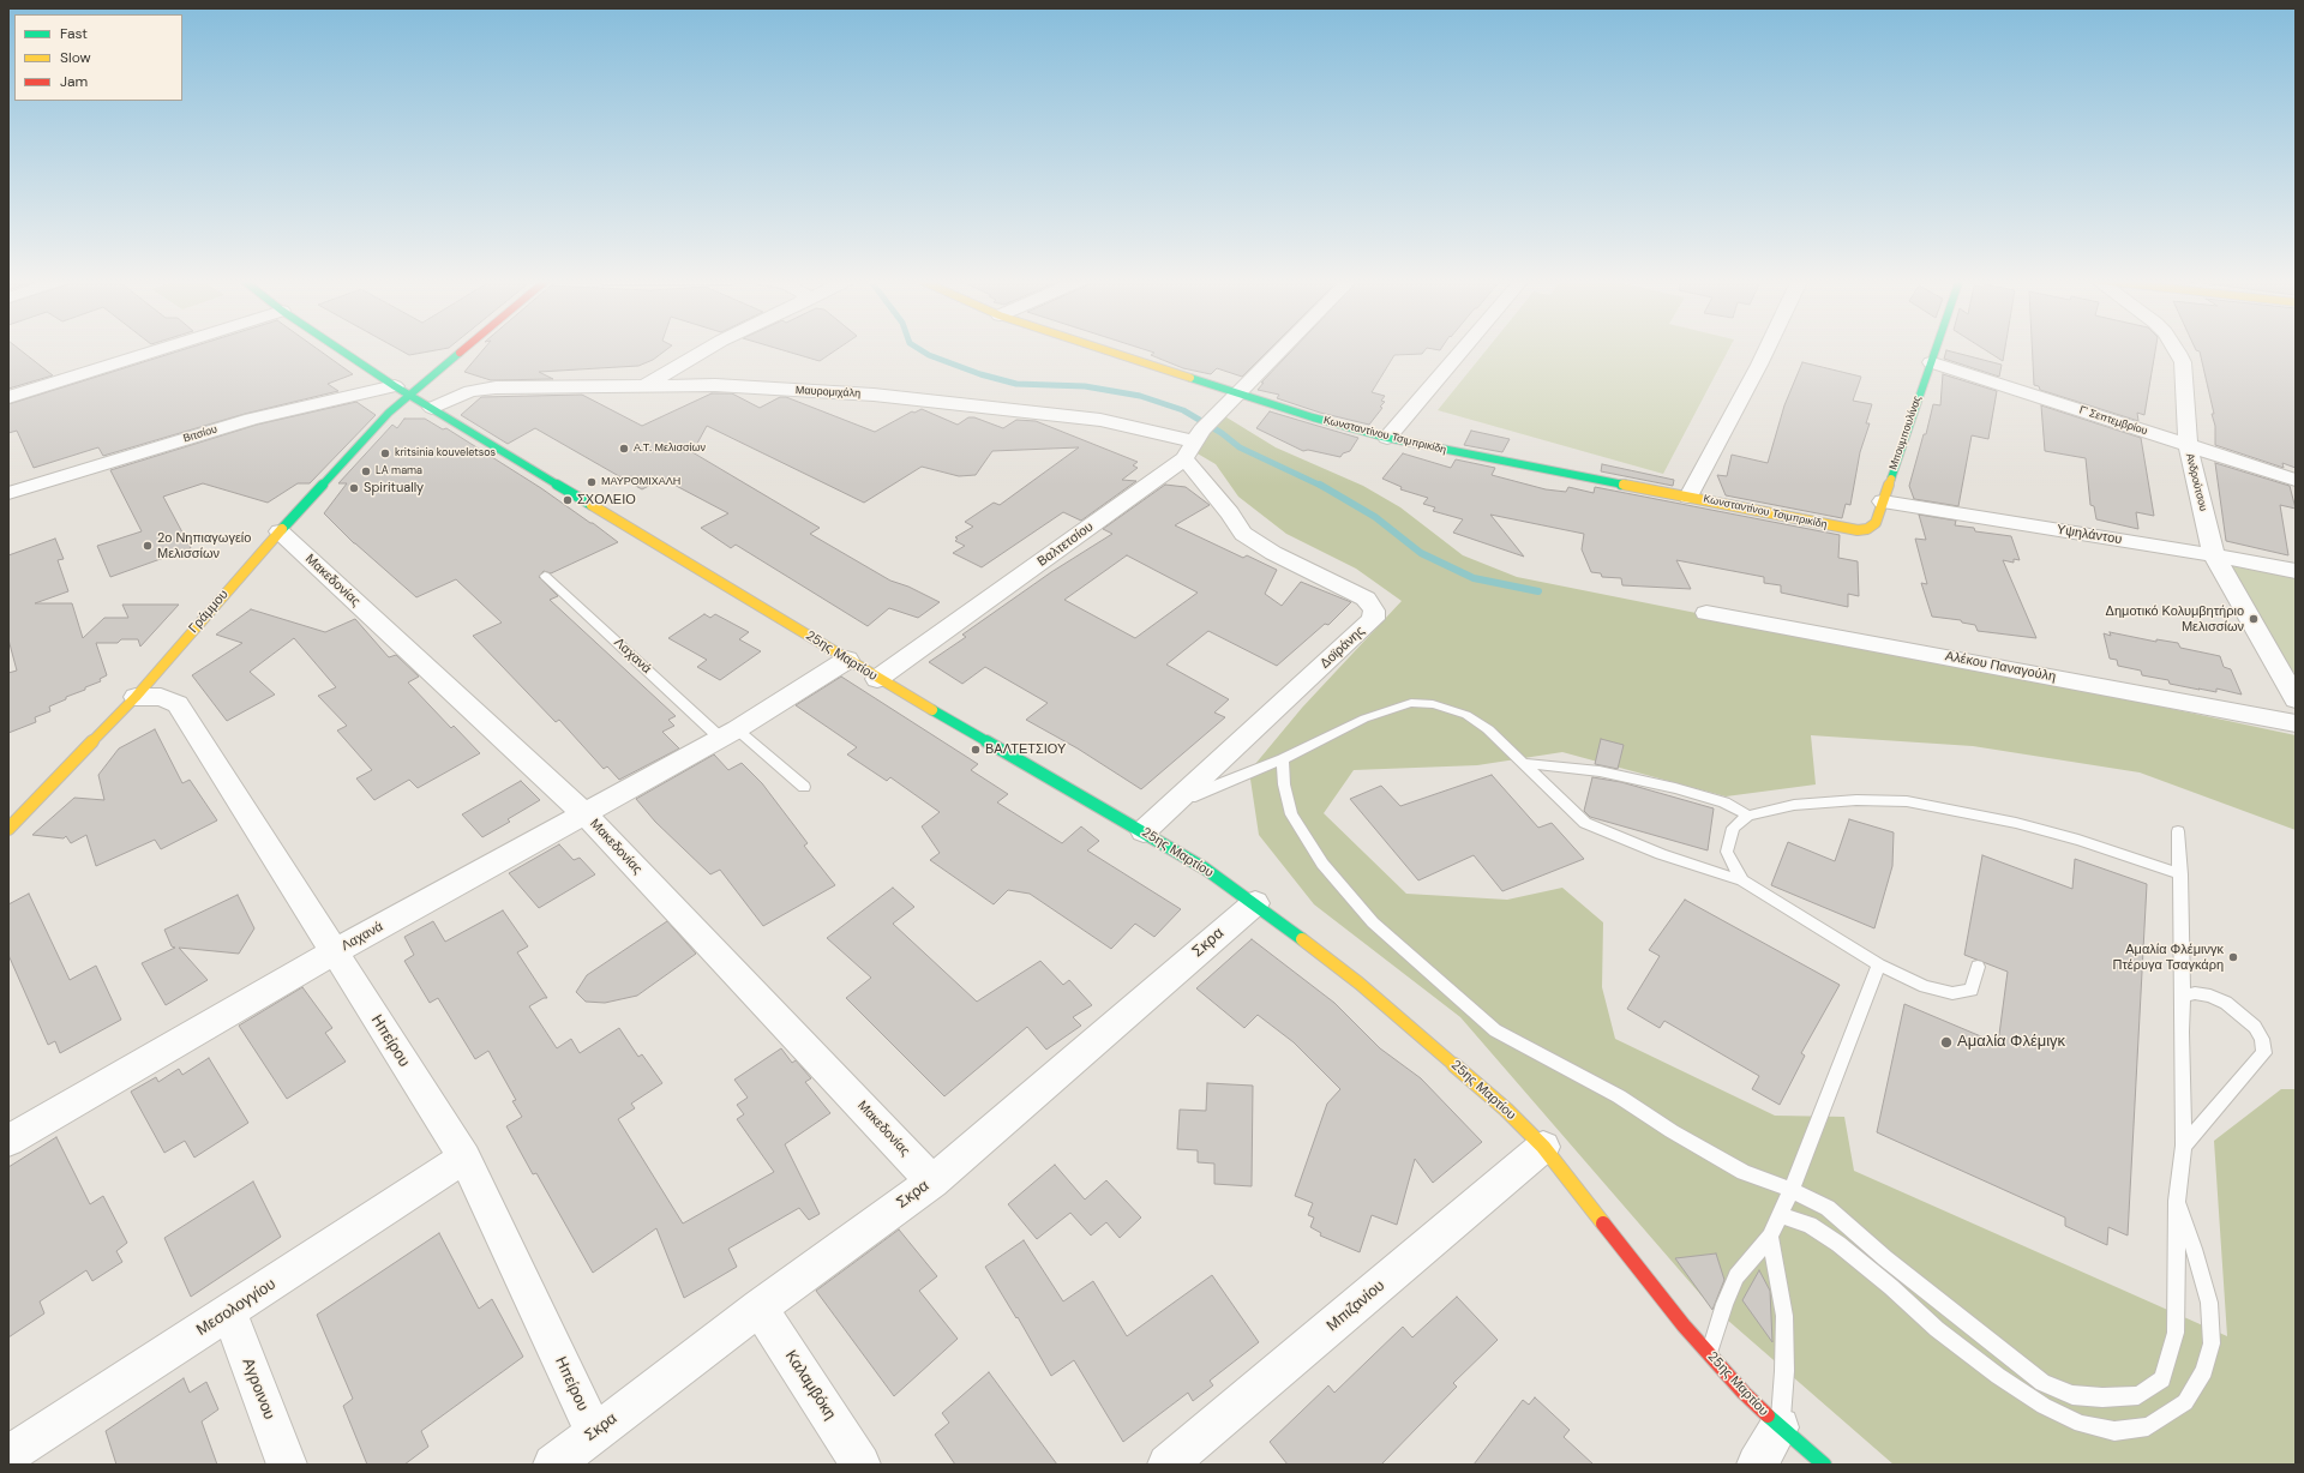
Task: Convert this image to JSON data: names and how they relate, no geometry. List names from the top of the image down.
{
  "streets": {
    "street": [
      "Μαυρομιχάλη",
      "Γ' Σεπτεμβρίου",
      "Μπουμπουλίνας",
      "Βιτσίου",
      "Κωνσταντίνου Τσιμπρικίδη",
      "Ανδρούτσου",
      "Υψηλάντου",
      "Βαλτετσίου",
      "Μακεδονίας",
      "Γράμμου",
      "Δοϊράνης",
      "Λαχανά",
      "25ης Μαρτίου",
      "Αλέκου Παναγούλη",
      "Σκρα",
      "Ηπείρου",
      "Μπιζανίου",
      "Μεσολογγίου",
      "Καλαμβόκη",
      "Αγροινου"
    ]
  },
  "crossings": [
    ["Μαυρομιχάλη", "Βαλτετσίου"],
    ["Μαυρομιχάλη", "Δοϊράνης"],
    ["Μαυρομιχάλη", "25ης Μαρτίου"],
    ["Γ' Σεπτεμβρίου", "Μπουμπουλίνας"],
    ["Γ' Σεπτεμβρίου", "Ανδρούτσου"],
    ["Μπουμπουλίνας", "Κωνσταντίνου Τσιμπρικίδη"],
    ["Μπουμπουλίνας", "Υψηλάντου"],
    ["Βιτσίου", "Γράμμου"],
    ["Βιτσίου", "25ης Μαρτίου"],
    ["Κωνσταντίνου Τσιμπρικίδη", "Βαλτετσίου"],
    ["Ανδρούτσου", "Υψηλάντου"],
    ["Βαλτετσίου", "Δοϊράνης"],
    ["Βαλτετσίου", "25ης Μαρτίου"],
    ["Μακεδονίας", "Γράμμου"],
    ["Μακεδονίας", "Λαχανά"],
    ["Μακεδονίας", "Σκρα"],
    ["Γράμμου", "25ης Μαρτίου"],
    ["Γράμμου", "Ηπείρου"],
    ["Δοϊράνης", "25ης Μαρτίου"],
    ["Λαχανά", "25ης Μαρτίου"],
    ["Λαχανά", "Ηπείρου"],
    ["25ης Μαρτίου", "Σκρα"],
    ["25ης Μαρτίου", "Μπιζανίου"],
    ["Σκρα", "Ηπείρου"],
    ["Σκρα", "Καλαμβόκη"],
    ["Ηπείρου", "Μεσολογγίου"],
    ["Μεσολογγίου", "Αγροινου"]
  ],
  "places": [
    "Α.Τ. Μελισσίων",
    "kritsinia kouveletsos",
    "LA mama",
    "ΜΑΥΡΟΜΙΧΑΛΗ",
    "Spiritually",
    "ΣΧΟΛΕΙΟ",
    "2ο Νηπιαγωγείο Μελισσίων",
    "Δημοτικό Κολυμβητήριο Μελισσίων",
    "ΒΑΛΤΕΤΣΙΟΥ",
    "Αμαλία Φλέμινγκ Πτέρυγα Τσαγκάρη",
    "Αμαλία Φλέμιγκ"
  ],
  "legend": ["Fast", "Slow", "Jam"]
}
